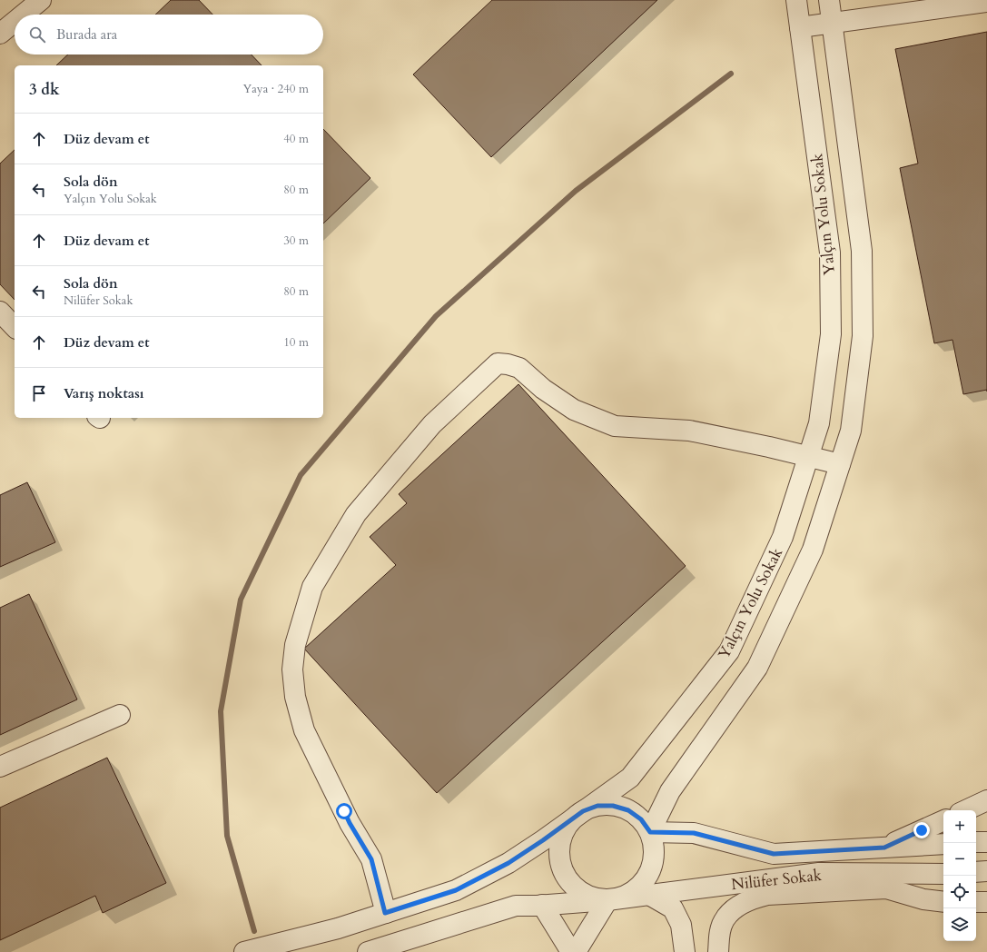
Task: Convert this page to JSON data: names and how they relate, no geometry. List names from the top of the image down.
{
  "streets": {
    "street": ["Yalçın Yolu Sokak", "Nilüfer Sokak"]
  },
  "crossings": [
    ["Yalçın Yolu Sokak", "Nilüfer Sokak"]
  ],
  "page": {
    "search": "Burada ara",
    "heading": ["3 dk", "Yaya · 240 m"],
    "list": [
      ["Düz devam et", "40 m"],
      ["Sola dön", "Yalçın Yolu Sokak", "80 m"],
      ["Düz devam et", "30 m"],
      ["Sola dön", "Nilüfer Sokak", "80 m"],
      ["Düz devam et", "10 m"],
      "Varış noktası"
    ],
    "map_buttons": ["+", "−"]
  }
}
